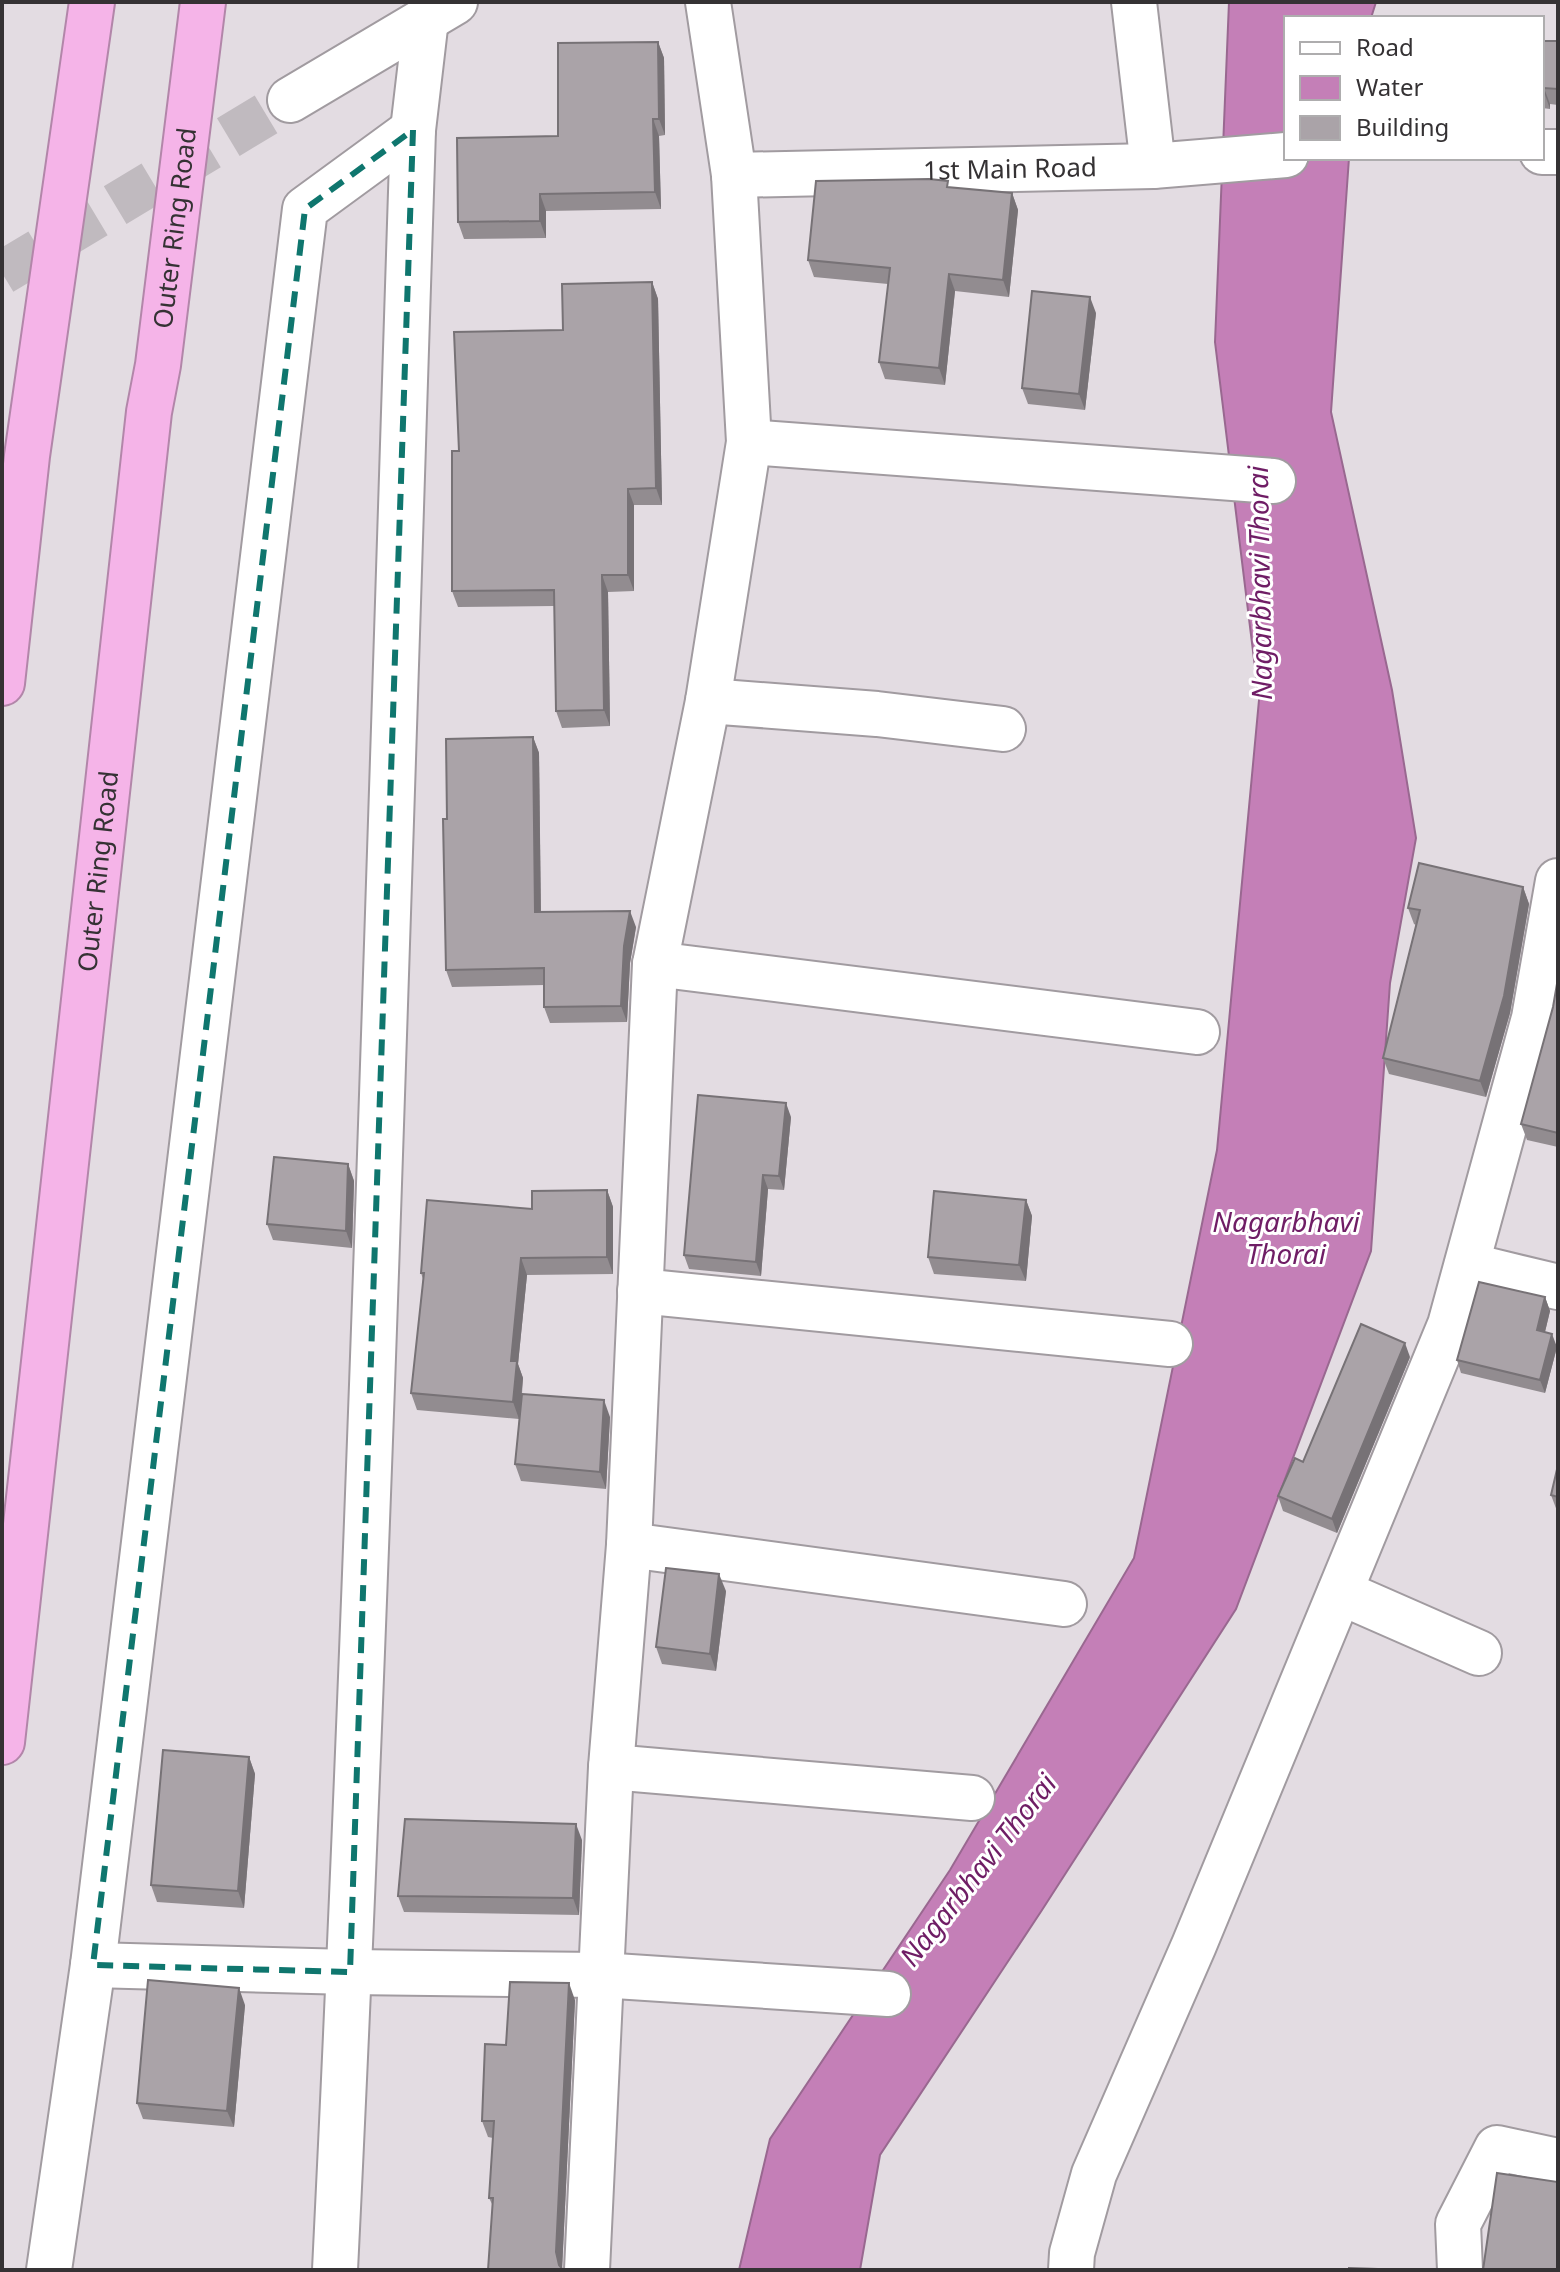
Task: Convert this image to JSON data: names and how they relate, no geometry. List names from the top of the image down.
{
  "streets": {
    "highway": ["Outer Ring Road"],
    "street": ["1st Main Road"]
  },
  "water": ["Nagarbhavi Thorai"],
  "legend": ["Road", "Water", "Building"]
}
